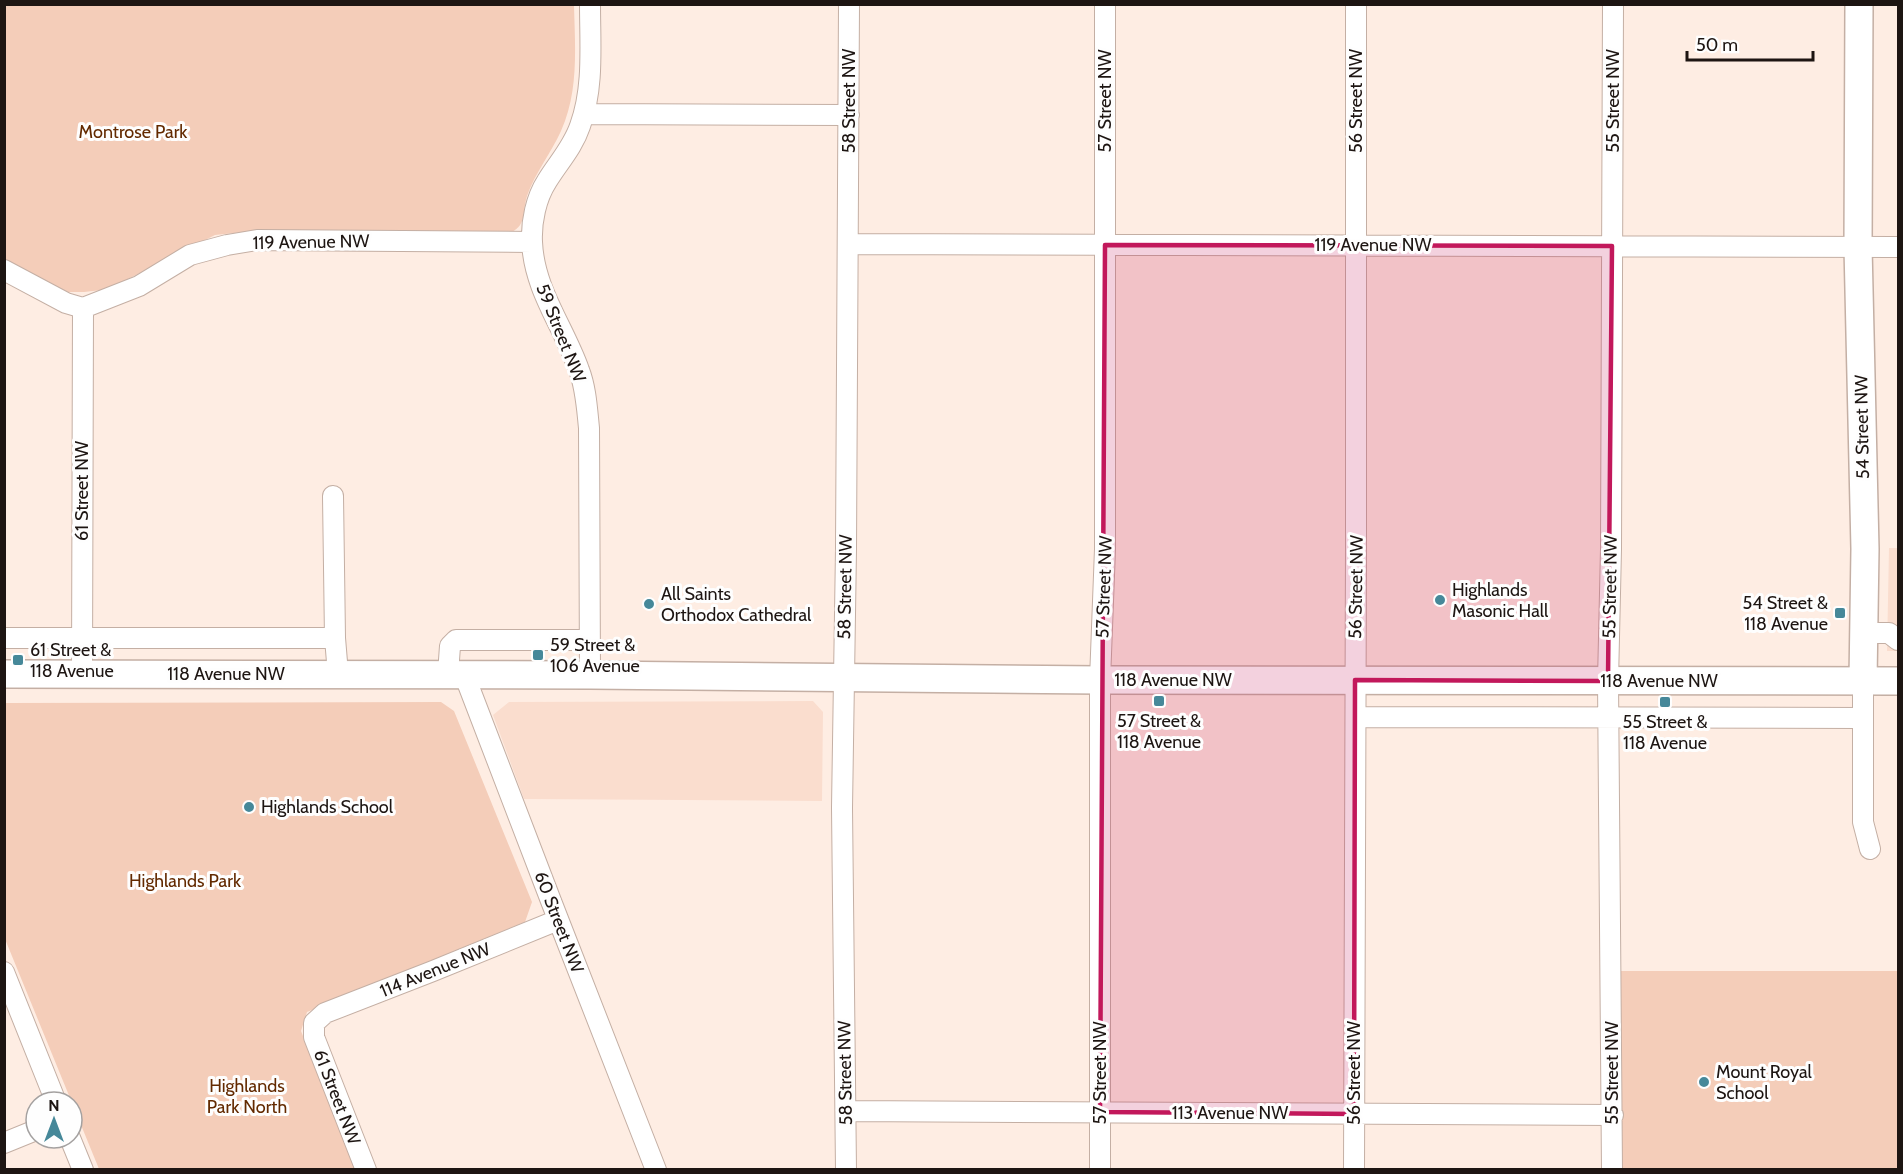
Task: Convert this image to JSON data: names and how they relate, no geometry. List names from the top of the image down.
{
  "streets": {
    "main road": ["54 Street NW", "118 Avenue NW"],
    "street": [
      "58 Street NW",
      "57 Street NW",
      "56 Street NW",
      "55 Street NW",
      "119 Avenue NW",
      "59 Street NW",
      "61 Street NW",
      "60 Street NW",
      "114 Avenue NW",
      "113 Avenue NW"
    ]
  },
  "crossings": [
    ["58 Street NW", "119 Avenue NW"],
    ["58 Street NW", "118 Avenue NW"],
    ["58 Street NW", "113 Avenue NW"],
    ["57 Street NW", "119 Avenue NW"],
    ["57 Street NW", "118 Avenue NW"],
    ["57 Street NW", "113 Avenue NW"],
    ["56 Street NW", "119 Avenue NW"],
    ["56 Street NW", "118 Avenue NW"],
    ["56 Street NW", "113 Avenue NW"],
    ["55 Street NW", "119 Avenue NW"],
    ["55 Street NW", "118 Avenue NW"],
    ["55 Street NW", "113 Avenue NW"],
    ["119 Avenue NW", "59 Street NW"],
    ["119 Avenue NW", "54 Street NW"],
    ["119 Avenue NW", "61 Street NW"],
    ["59 Street NW", "118 Avenue NW"],
    ["54 Street NW", "118 Avenue NW"],
    ["61 Street NW", "118 Avenue NW"],
    ["61 Street NW", "114 Avenue NW"],
    ["118 Avenue NW", "60 Street NW"],
    ["60 Street NW", "114 Avenue NW"]
  ],
  "parks": ["Montrose Park", "Highlands Park", "Highlands Park North"],
  "places": {
    "other": [
      "Highlands Masonic Hall",
      "All Saints Orthodox Cathedral",
      "Highlands School",
      "Mount Royal School"
    ],
    "transit": [
      "54 Street & 118 Avenue",
      "59 Street & 106 Avenue",
      "61 Street & 118 Avenue",
      "57 Street & 118 Avenue",
      "55 Street & 118 Avenue"
    ]
  },
  "scale_bar": "50 m",
  "north": "top"
}
